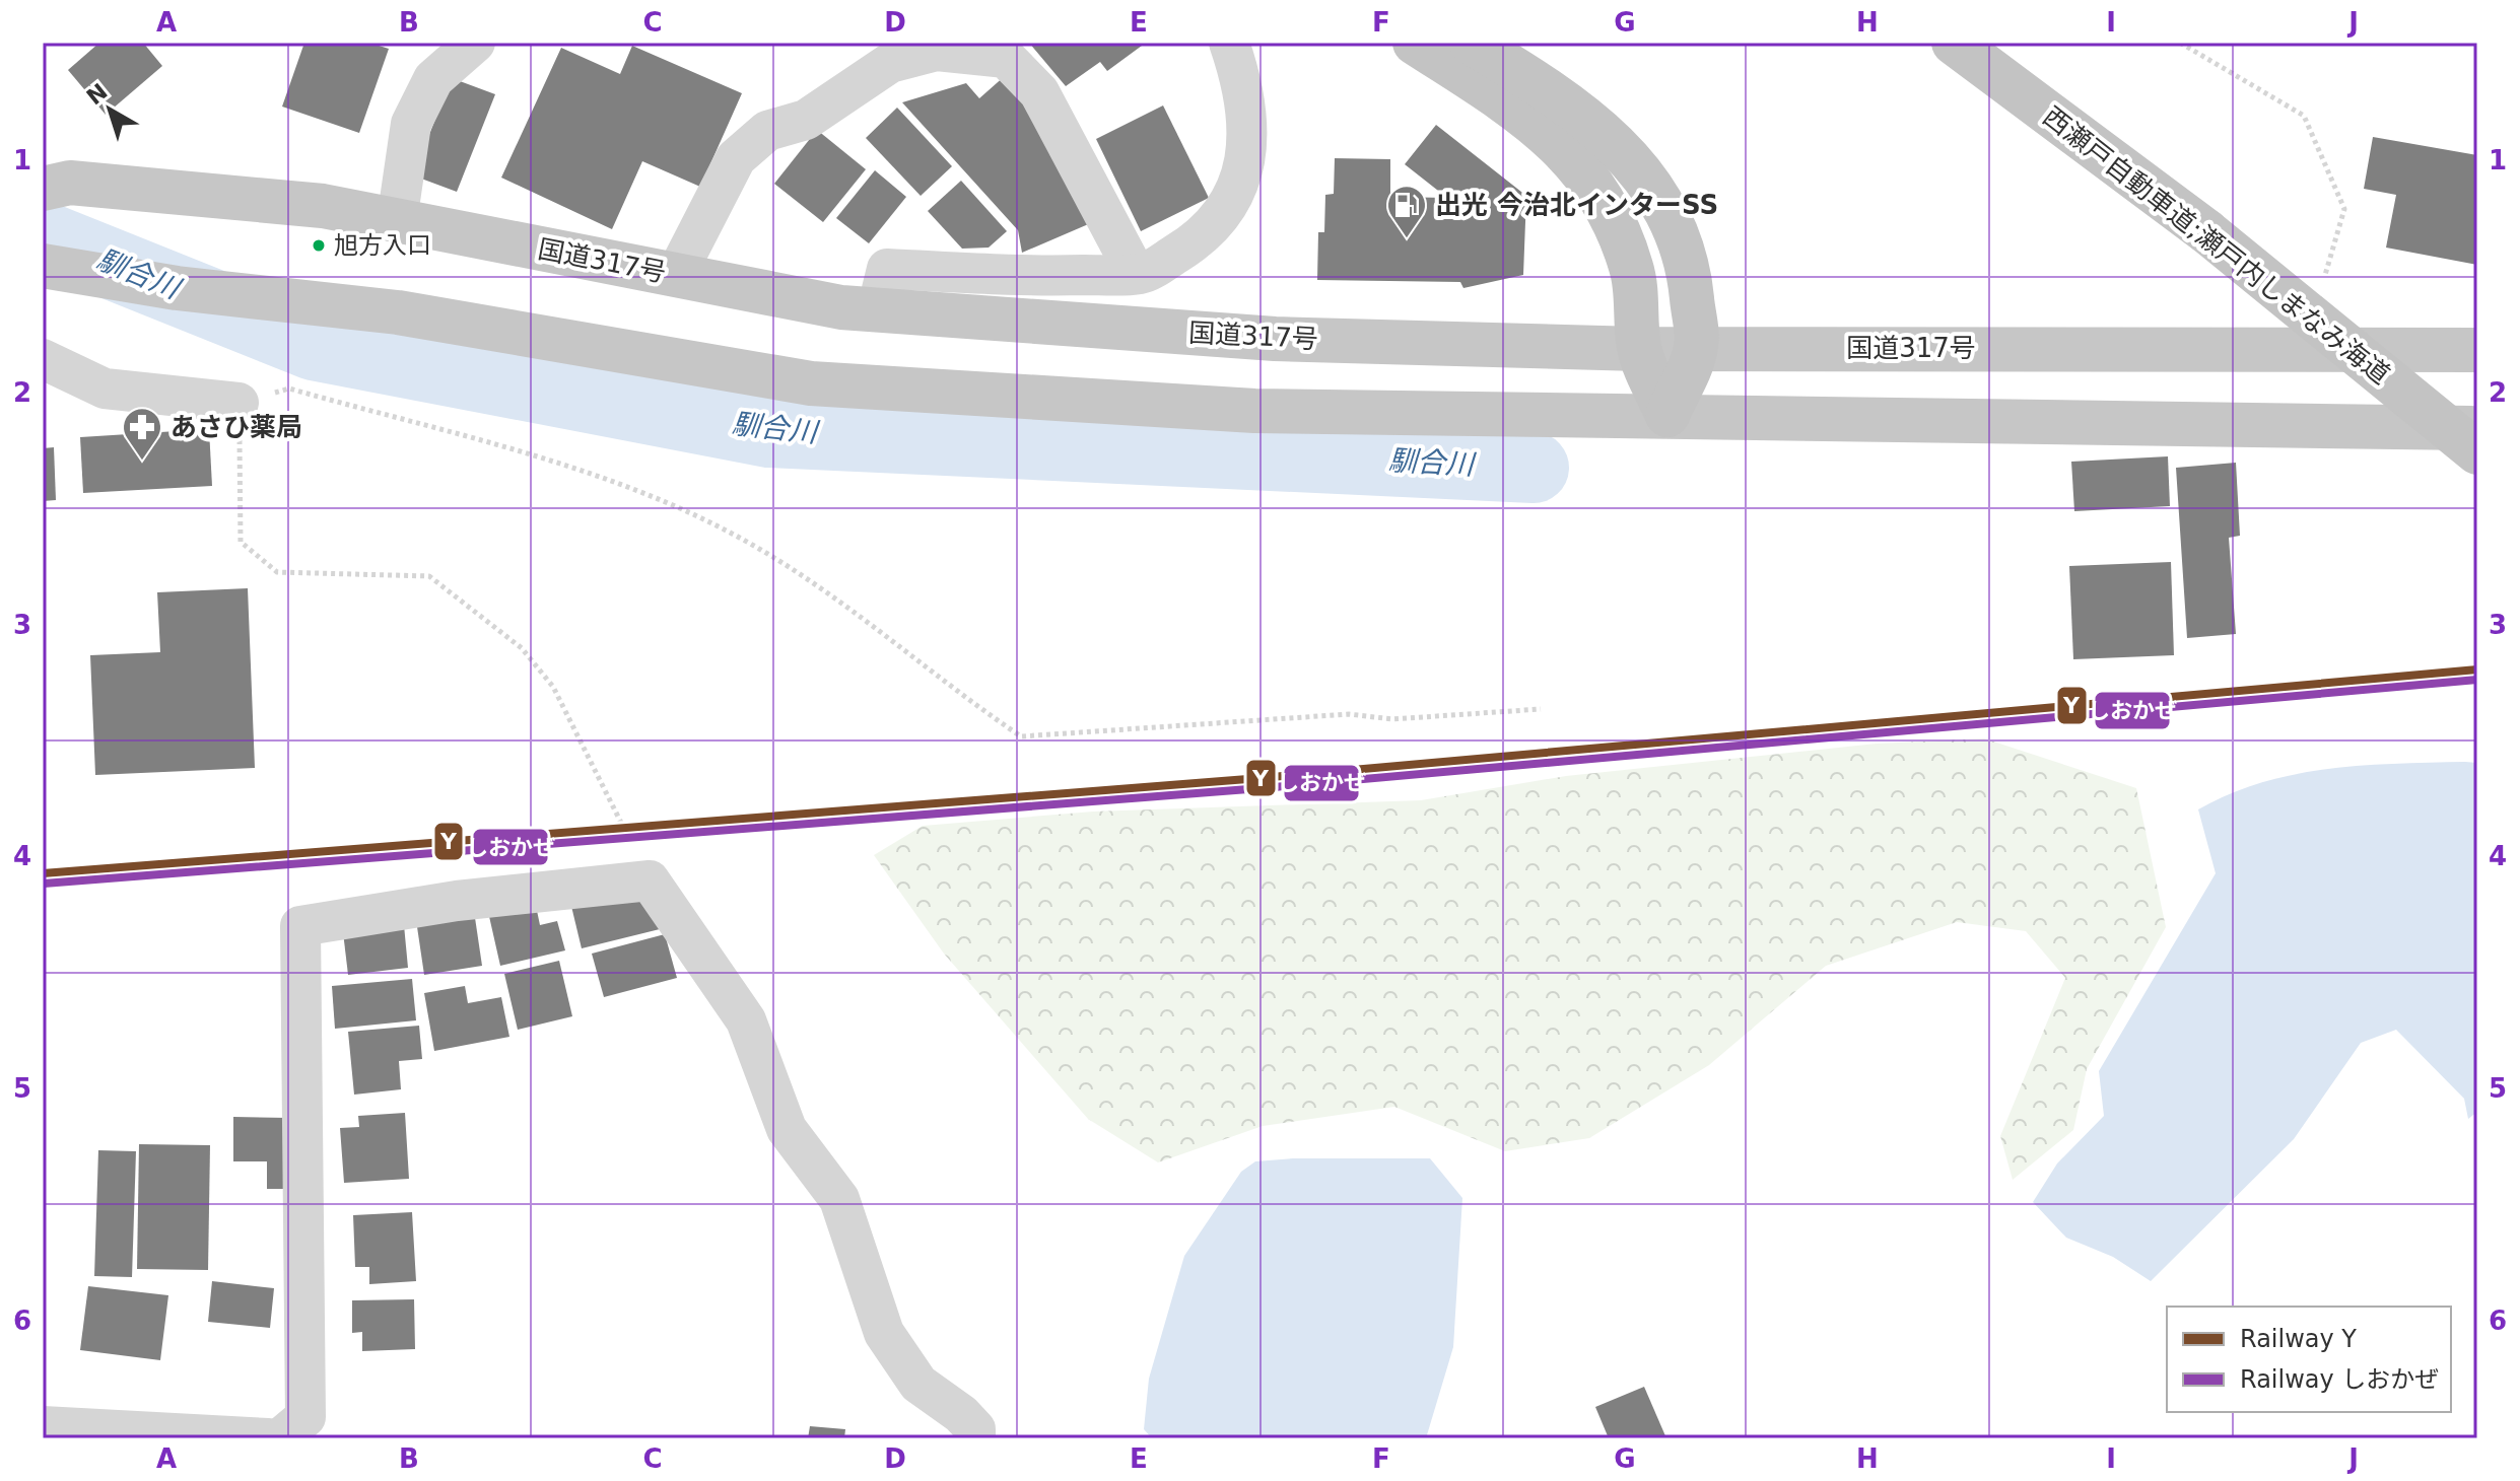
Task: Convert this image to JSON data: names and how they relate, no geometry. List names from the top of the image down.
{
  "streets": {
    "highway": ["西瀬戸自動車道;瀬戸内しまなみ海道", "国道317号"]
  },
  "water": ["馴合川"],
  "places": {
    "fuel station": ["出光 今治北インターSS"],
    "other": ["旭方入口"],
    "pharmacy": ["あさひ薬局"]
  },
  "lines": ["rail line Y", "rail line しおかぜ"],
  "legend": ["Railway Y", "Railway しおかぜ"],
  "north": "top left",
  "grid": {
    "columns": [
      "A",
      "B",
      "C",
      "D",
      "E",
      "F",
      "G",
      "H",
      "I",
      "J"
    ],
    "rows": [
      "1",
      "2",
      "3",
      "4",
      "5",
      "6"
    ]
  }
}
